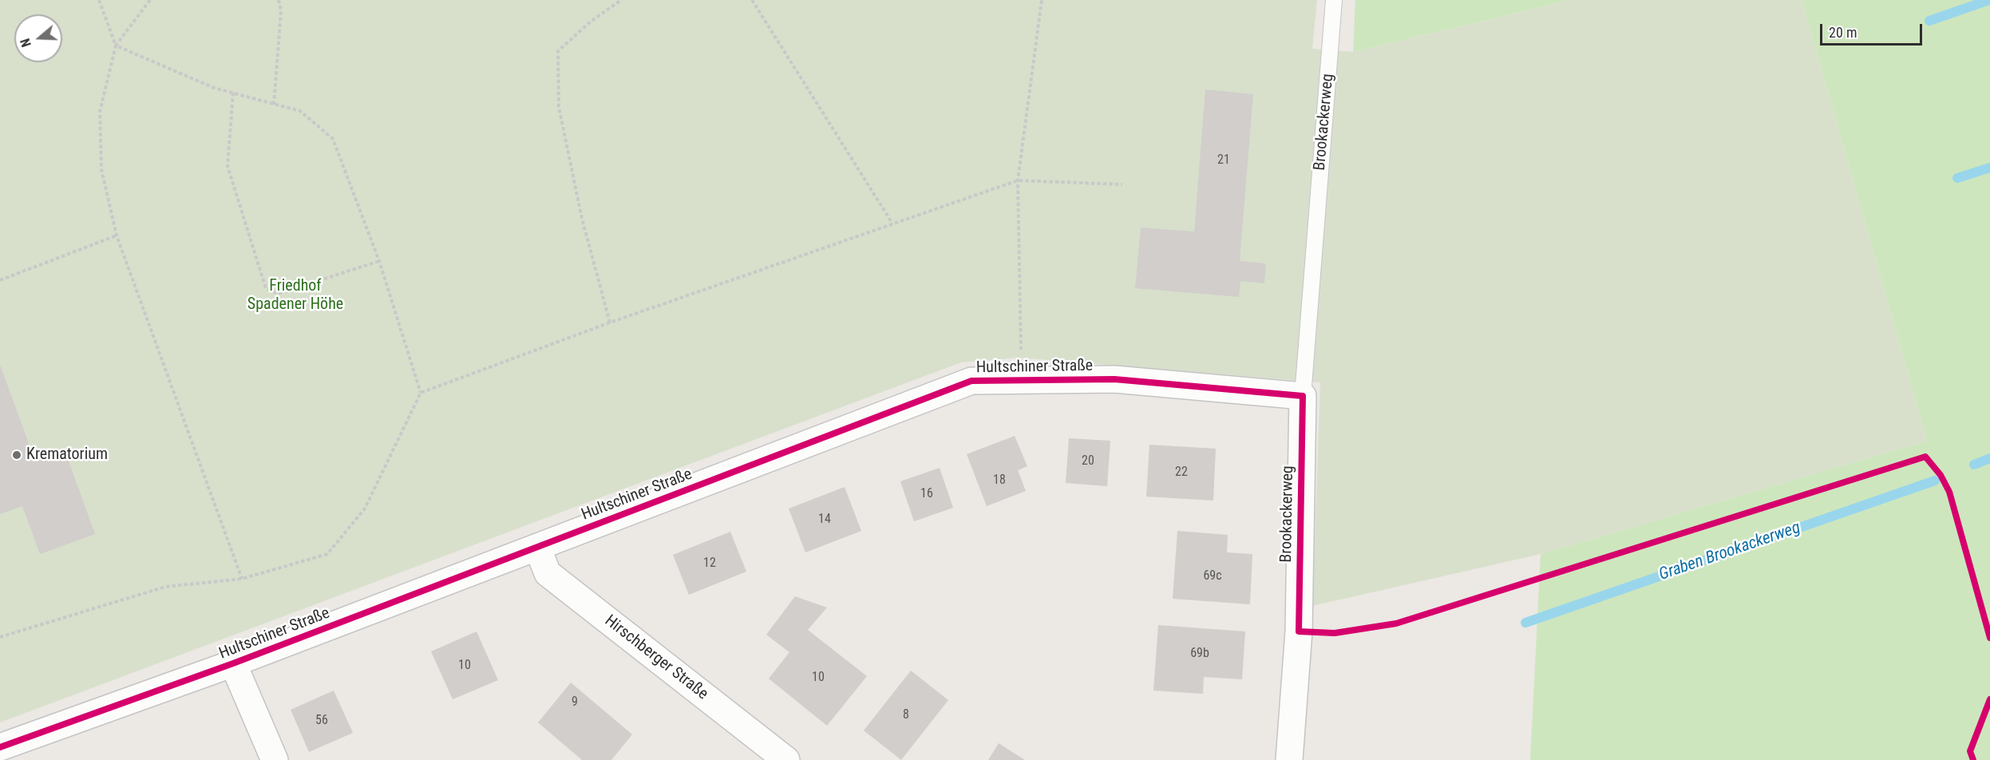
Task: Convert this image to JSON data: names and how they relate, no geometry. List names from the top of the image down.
{
  "streets": {
    "street": ["Brookackerweg", "Hultschiner Straße", "Hirschberger Straße"]
  },
  "crossings": [
    ["Brookackerweg", "Hultschiner Straße"],
    ["Hultschiner Straße", "Hirschberger Straße"]
  ],
  "water": ["Graben Brookackerweg"],
  "parks": ["Friedhof Spadener Höhe"],
  "places": ["Krematorium"],
  "house_numbers": [
    "21",
    "20",
    "22",
    "18",
    "16",
    "14",
    "12",
    "69c",
    "69b",
    "10",
    "10",
    "9",
    "8",
    "56"
  ],
  "scale_bar": "20 m",
  "north": "left"
}
